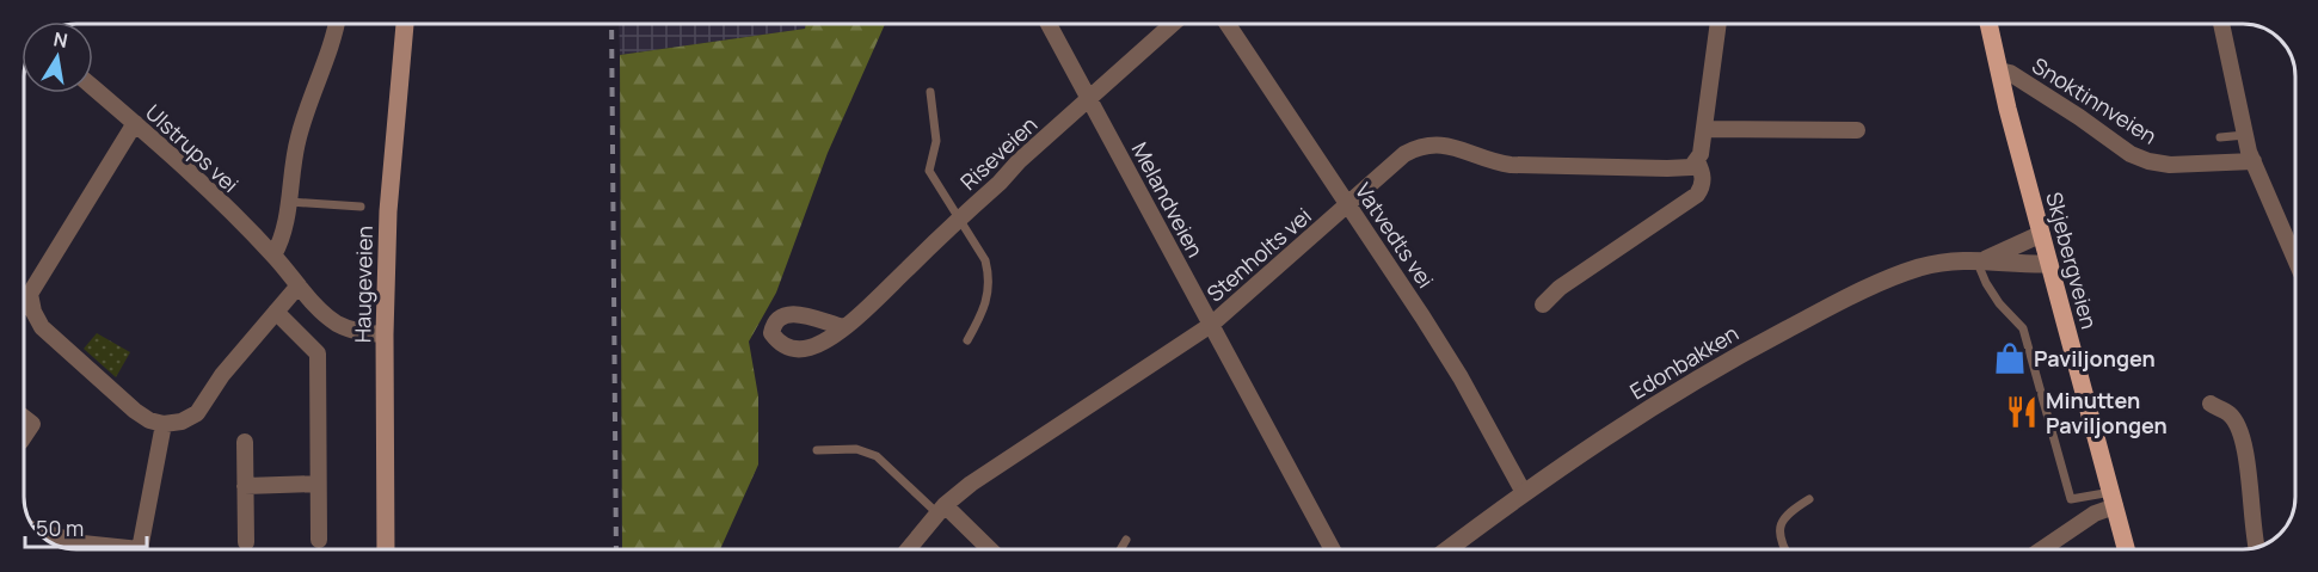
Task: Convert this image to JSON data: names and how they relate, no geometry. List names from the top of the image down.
{
  "streets": {
    "main road": ["Skjebergveien", "Haugeveien"],
    "street": [
      "Snoktinnveien",
      "Ulstrups vei",
      "Riseveien",
      "Melandveien",
      "Vatvedts vei",
      "Stenholts vei",
      "Edonbakken"
    ]
  },
  "crossings": [
    ["Snoktinnveien", "Skjebergveien"],
    ["Ulstrups vei", "Haugeveien"],
    ["Riseveien", "Melandveien"],
    ["Melandveien", "Stenholts vei"],
    ["Vatvedts vei", "Stenholts vei"],
    ["Vatvedts vei", "Edonbakken"],
    ["Skjebergveien", "Edonbakken"]
  ],
  "places": {
    "shop": ["Paviljongen"],
    "restaurant": ["Minutten Paviljongen"]
  },
  "scale_bar": "50 m",
  "north": "top"
}
